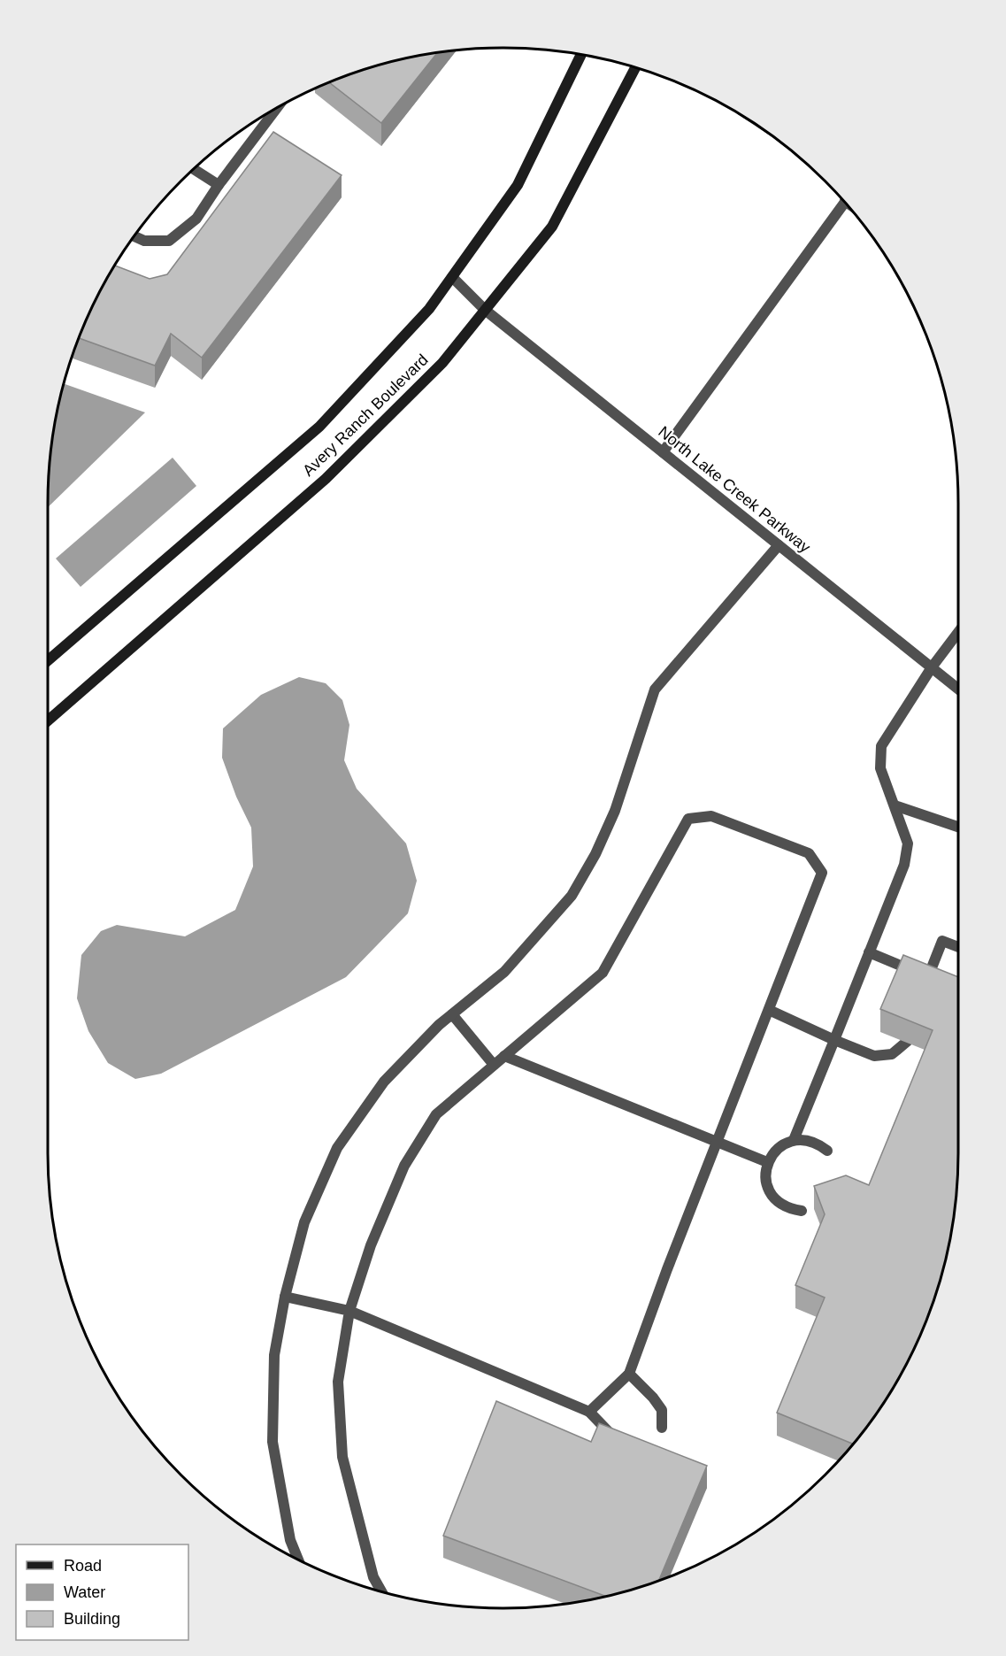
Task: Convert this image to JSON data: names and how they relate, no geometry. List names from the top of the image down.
{
  "streets": {
    "main road": ["Avery Ranch Boulevard"],
    "street": ["North Lake Creek Parkway"]
  },
  "crossings": [
    ["Avery Ranch Boulevard", "North Lake Creek Parkway"]
  ],
  "legend": ["Road", "Water", "Building"]
}
